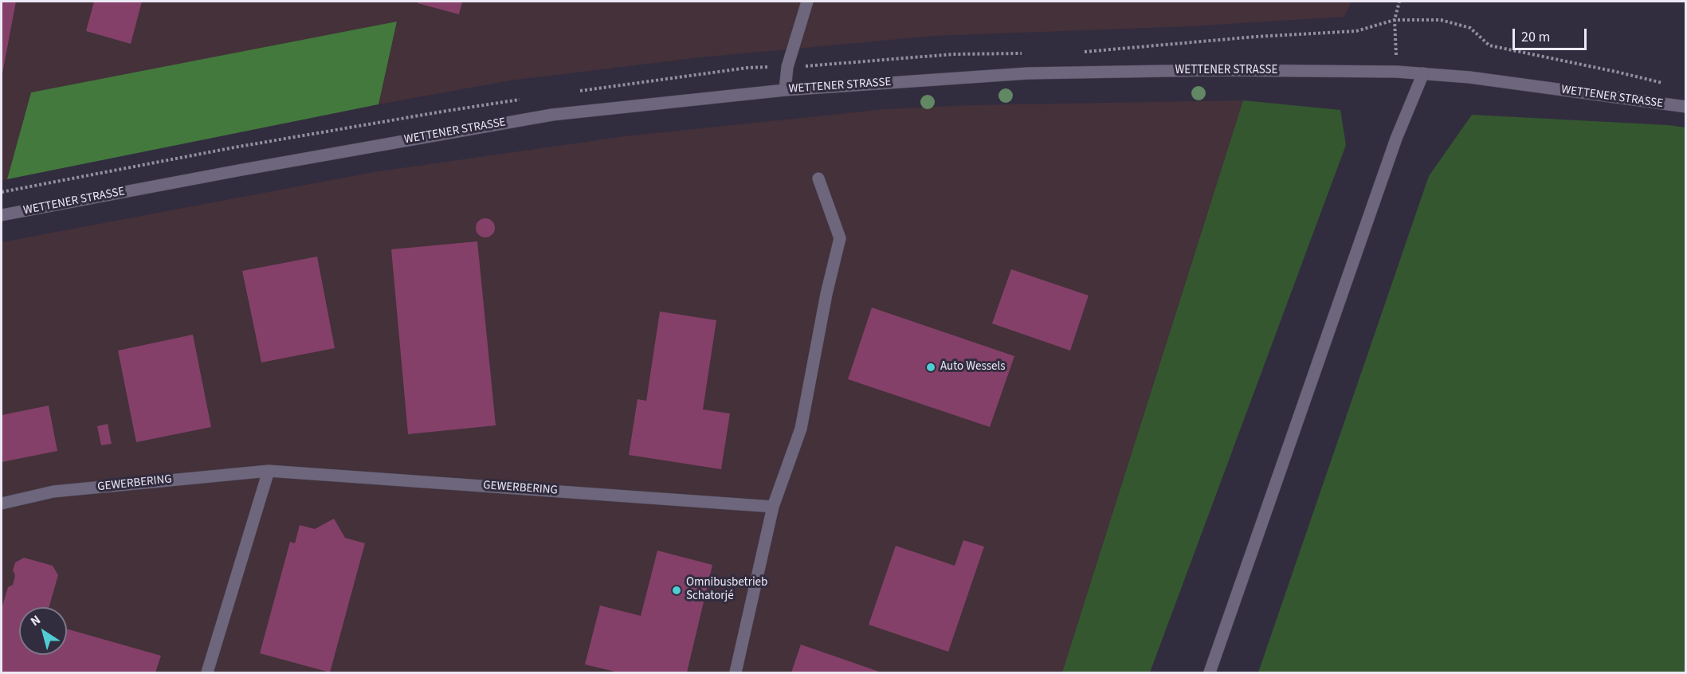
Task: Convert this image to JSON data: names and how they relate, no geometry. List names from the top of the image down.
{
  "streets": {
    "street": ["WETTENER STRASSE", "GEWERBERING"]
  },
  "places": ["Auto Wessels", "Omnibusbetrieb Schatorjé"],
  "scale_bar": "20 m",
  "north": "top left"
}
